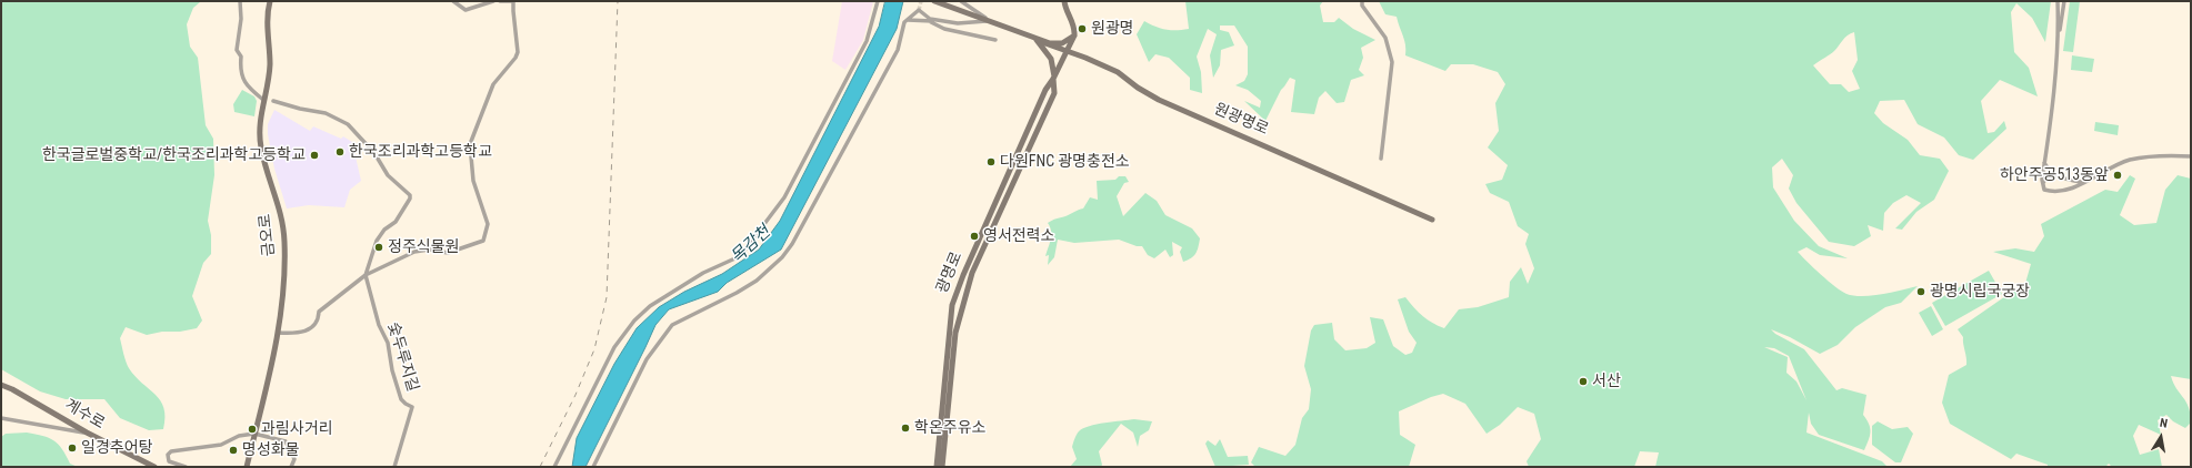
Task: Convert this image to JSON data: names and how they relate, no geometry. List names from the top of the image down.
{
  "streets": {
    "main road": [
      "원광명로",
      "금오로",
      "광명로",
      "계수로"
    ],
    "street": ["숯두루지길"]
  },
  "crossings": [
    ["원광명로", "광명로"]
  ],
  "water": ["목감천"],
  "places": [
    "원광명",
    "한국조리과학고등학교",
    "한국글로벌중학교/한국조리과학고등학교",
    "다원FNC 광명충전소",
    "하안주공513동앞",
    "영서전력소",
    "정주식물원",
    "광명시립국궁장",
    "서산",
    "학온주유소",
    "과림사거리",
    "일경추어탕",
    "명성화물"
  ],
  "north": "top"
}
